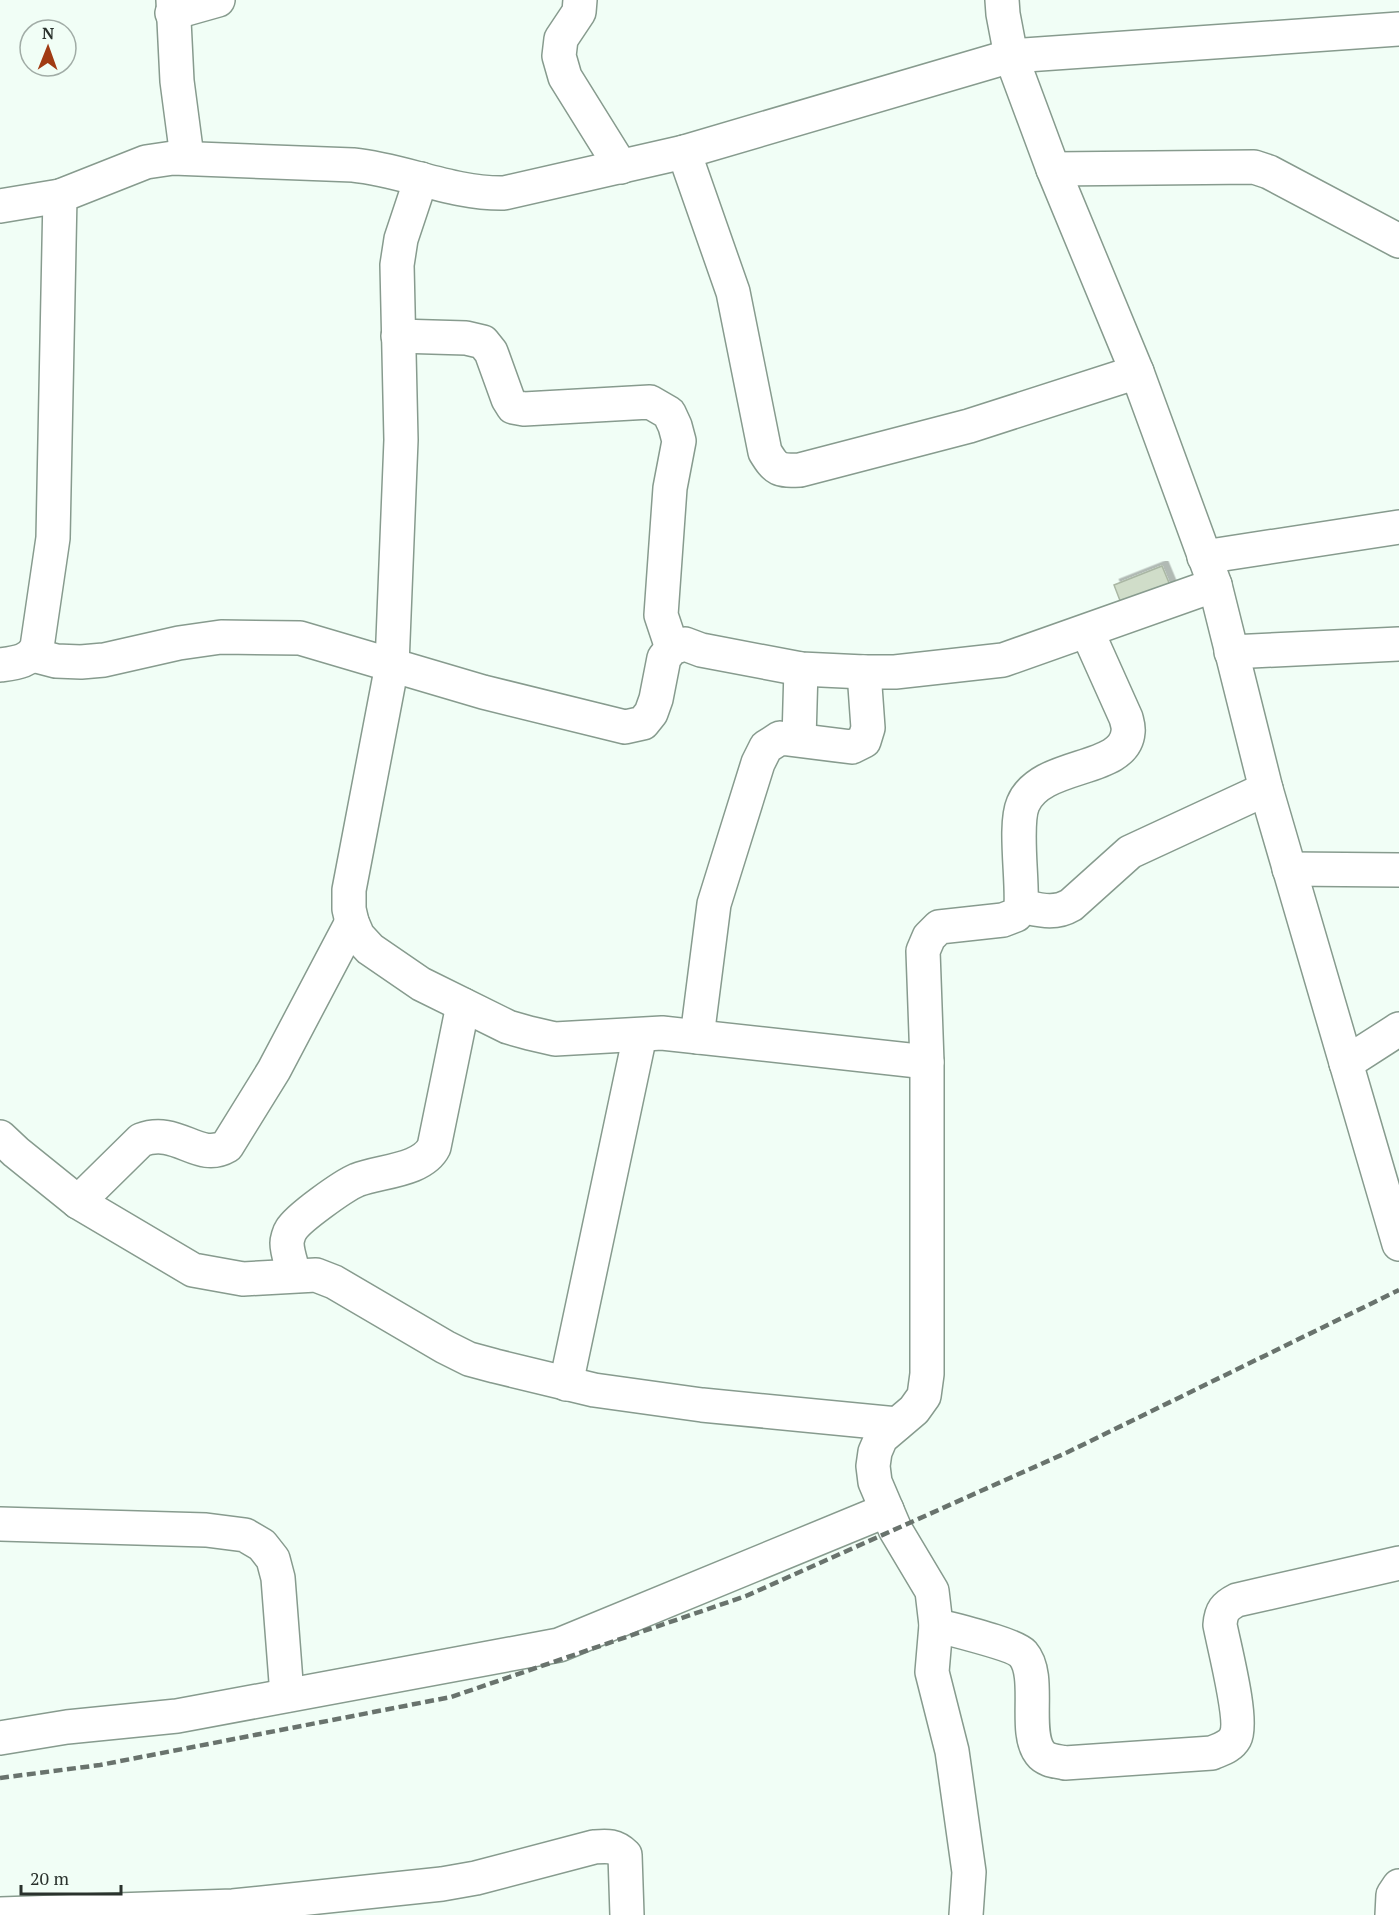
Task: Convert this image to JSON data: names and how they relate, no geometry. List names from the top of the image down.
{
  "scale_bar": "20 m",
  "north": "top"
}
